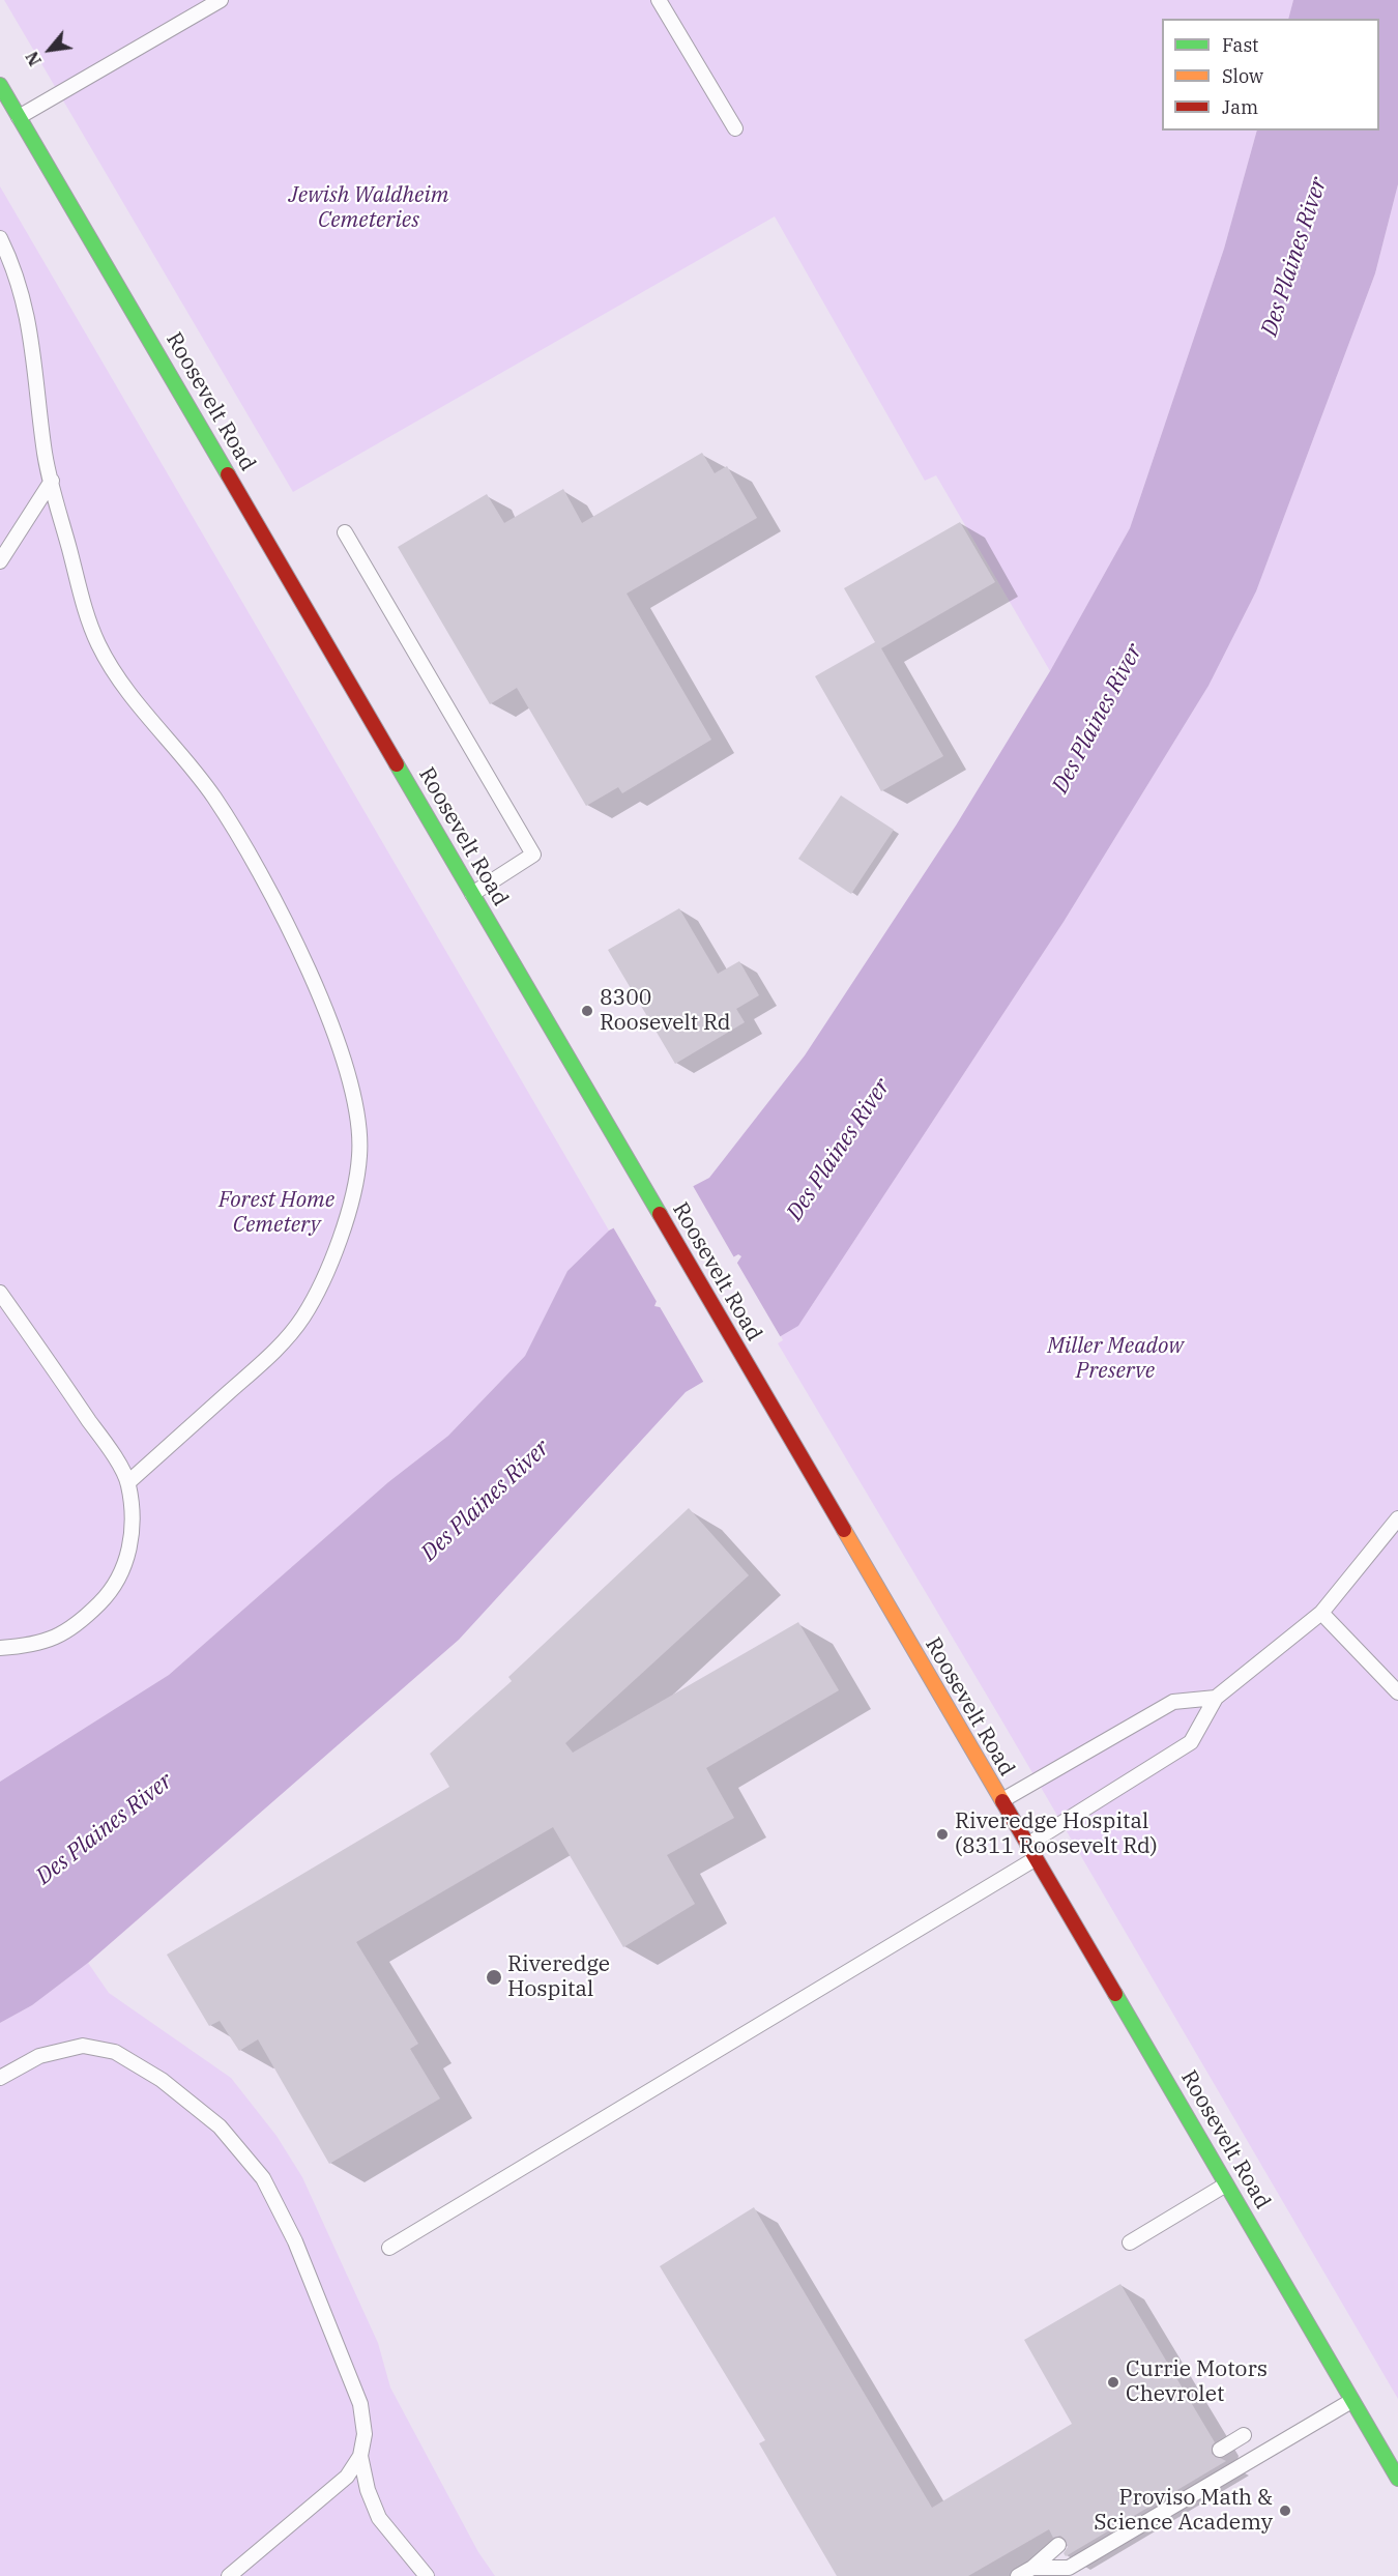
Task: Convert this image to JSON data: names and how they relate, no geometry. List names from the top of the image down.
{
  "streets": {
    "main road": ["Roosevelt Road"]
  },
  "water": ["Des Plaines River"],
  "parks": ["Jewish Waldheim Cemeteries", "Forest Home Cemetery", "Miller Meadow Preserve"],
  "places": [
    "8300 Roosevelt Rd",
    "Riveredge Hospital (8311 Roosevelt Rd)",
    "Riveredge Hospital",
    "Currie Motors Chevrolet",
    "Proviso Math & Science Academy"
  ],
  "legend": ["Fast", "Slow", "Jam"],
  "north": "bottom left"
}
